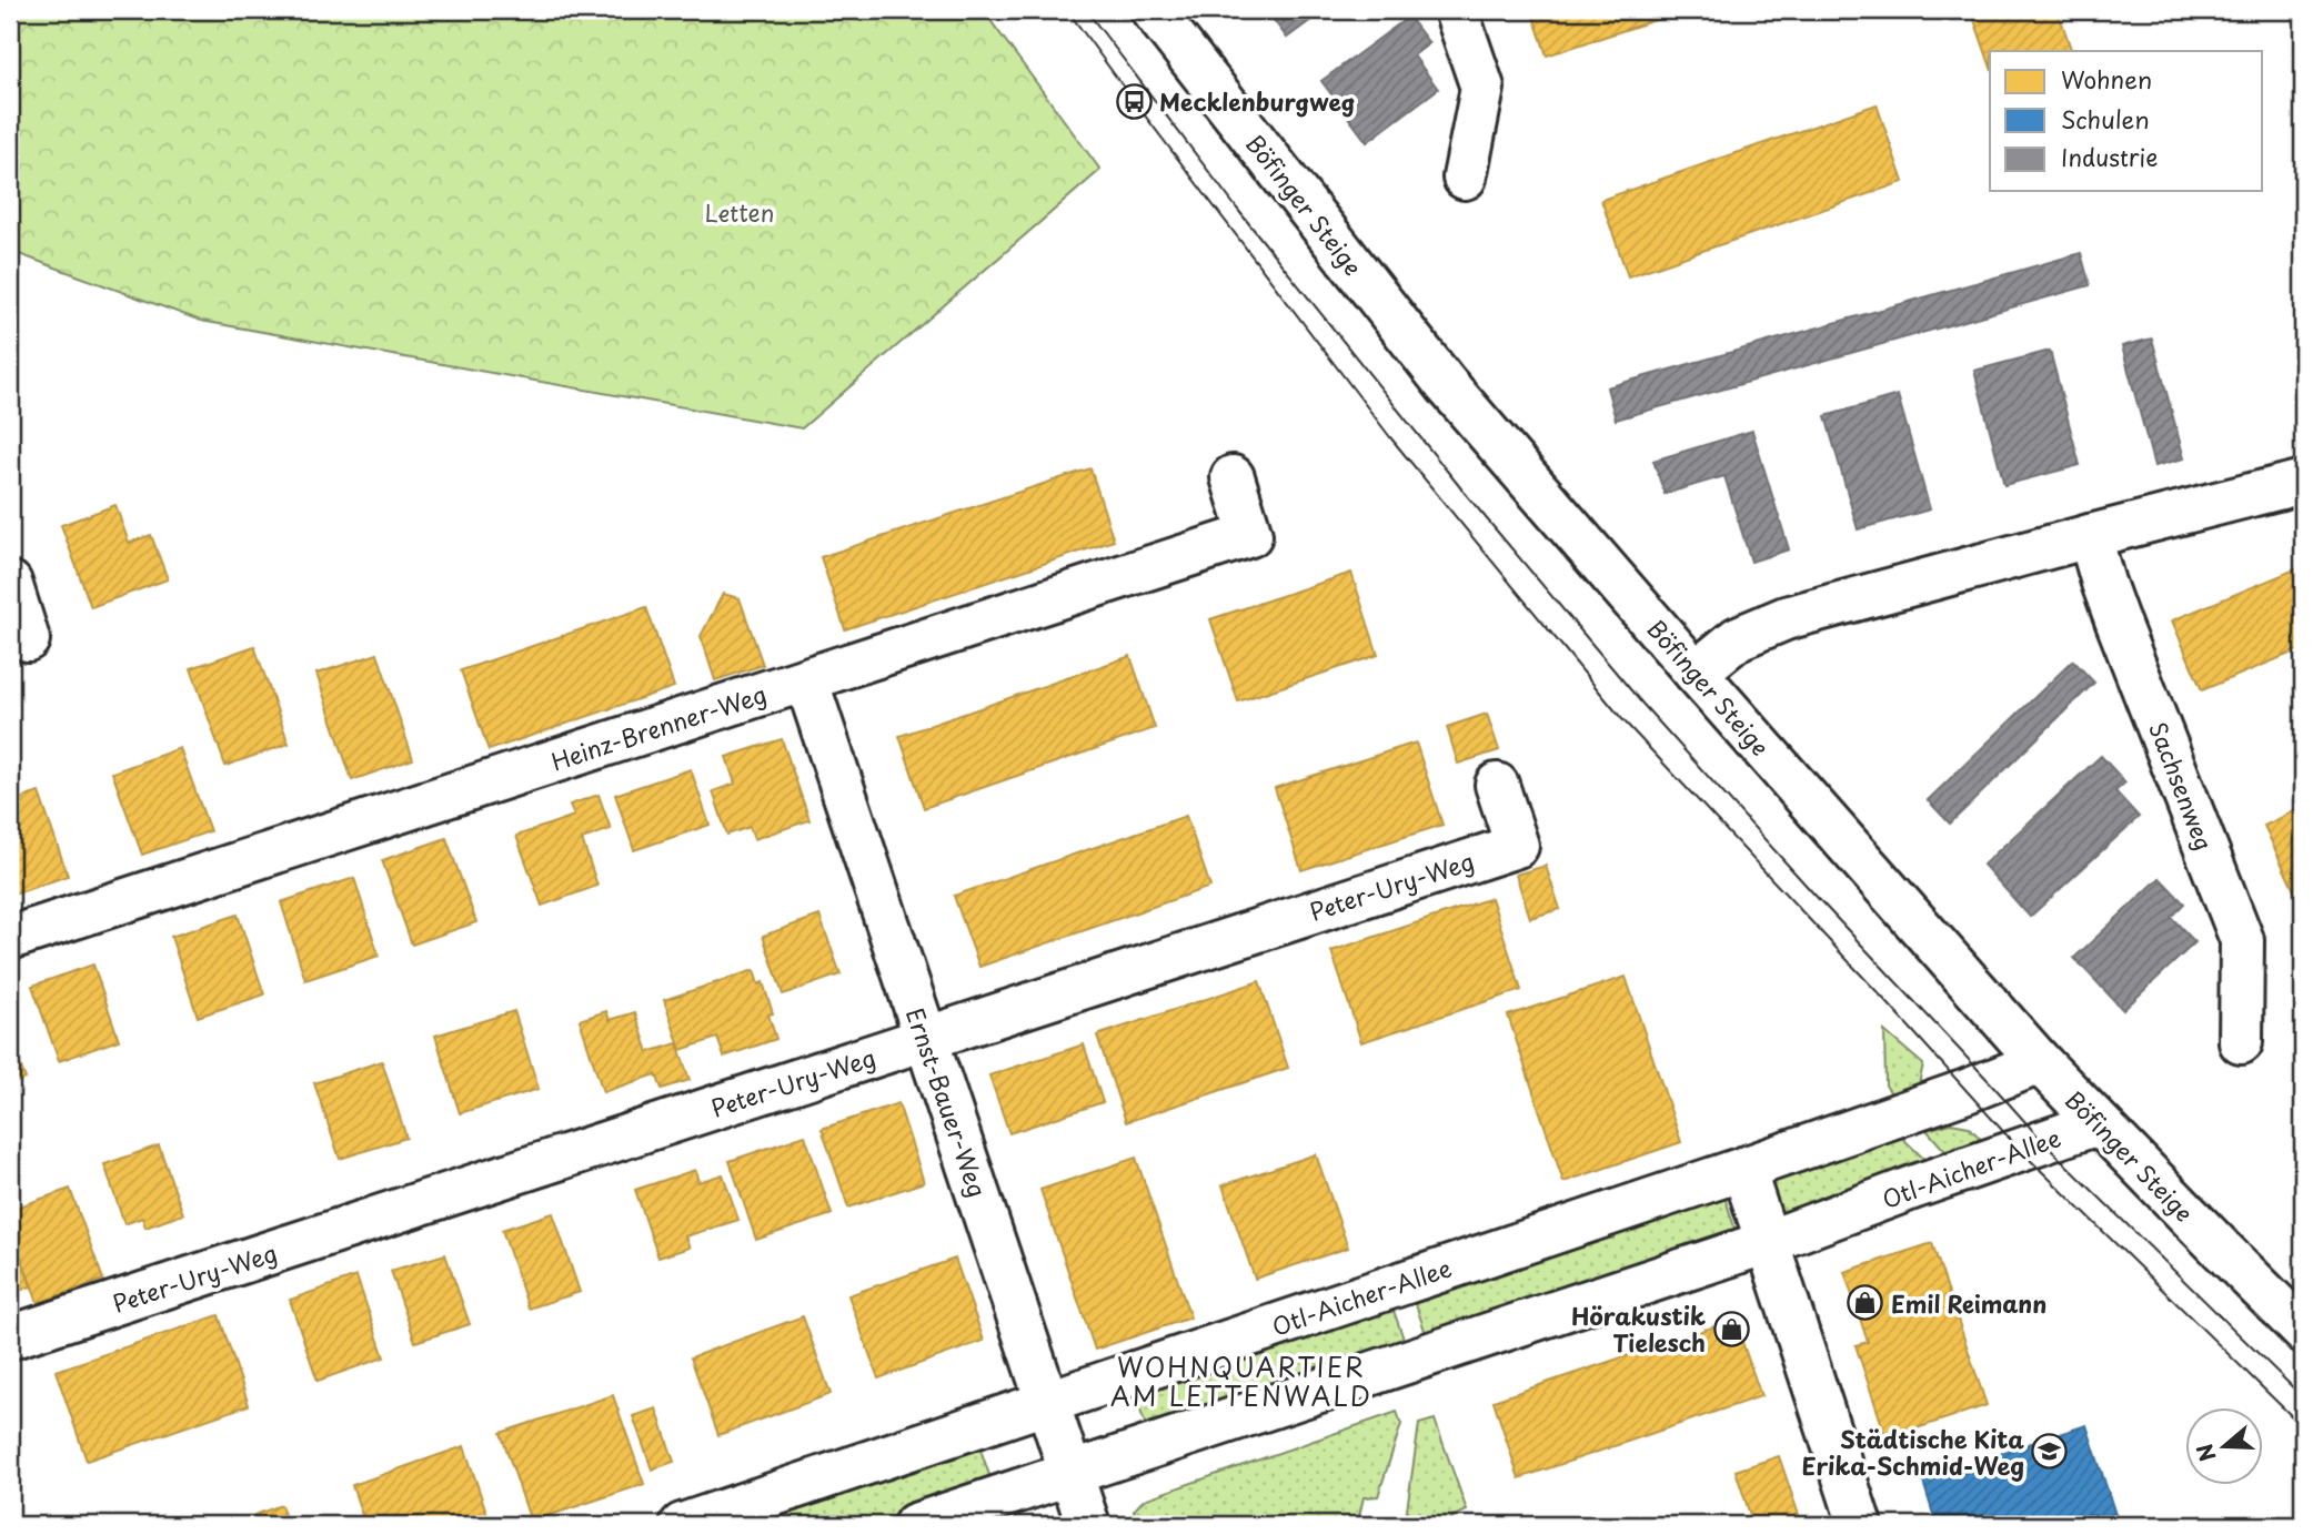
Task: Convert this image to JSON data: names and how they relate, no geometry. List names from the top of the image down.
{
  "streets": {
    "street": [
      "Böfinger Steige",
      "Heinz-Brenner-Weg",
      "Sachsenweg",
      "Peter-Ury-Weg",
      "Ernst-Bauer-Weg",
      "Otl-Aicher-Allee"
    ]
  },
  "crossings": [
    ["Böfinger Steige", "Otl-Aicher-Allee"],
    ["Heinz-Brenner-Weg", "Ernst-Bauer-Weg"],
    ["Peter-Ury-Weg", "Ernst-Bauer-Weg"],
    ["Ernst-Bauer-Weg", "Otl-Aicher-Allee"]
  ],
  "districts": ["WOHNQUARTIER AM LETTENWALD"],
  "parks": ["Letten"],
  "places": {
    "bus stop": ["Mecklenburgweg"],
    "shop": ["Emil Reimann", "Hörakustik Tielesch"],
    "school or university": ["Städtische Kita Erika-Schmid-Weg"]
  },
  "legend": ["Wohnen", "Schulen", "Industrie"],
  "north": "left"
}
